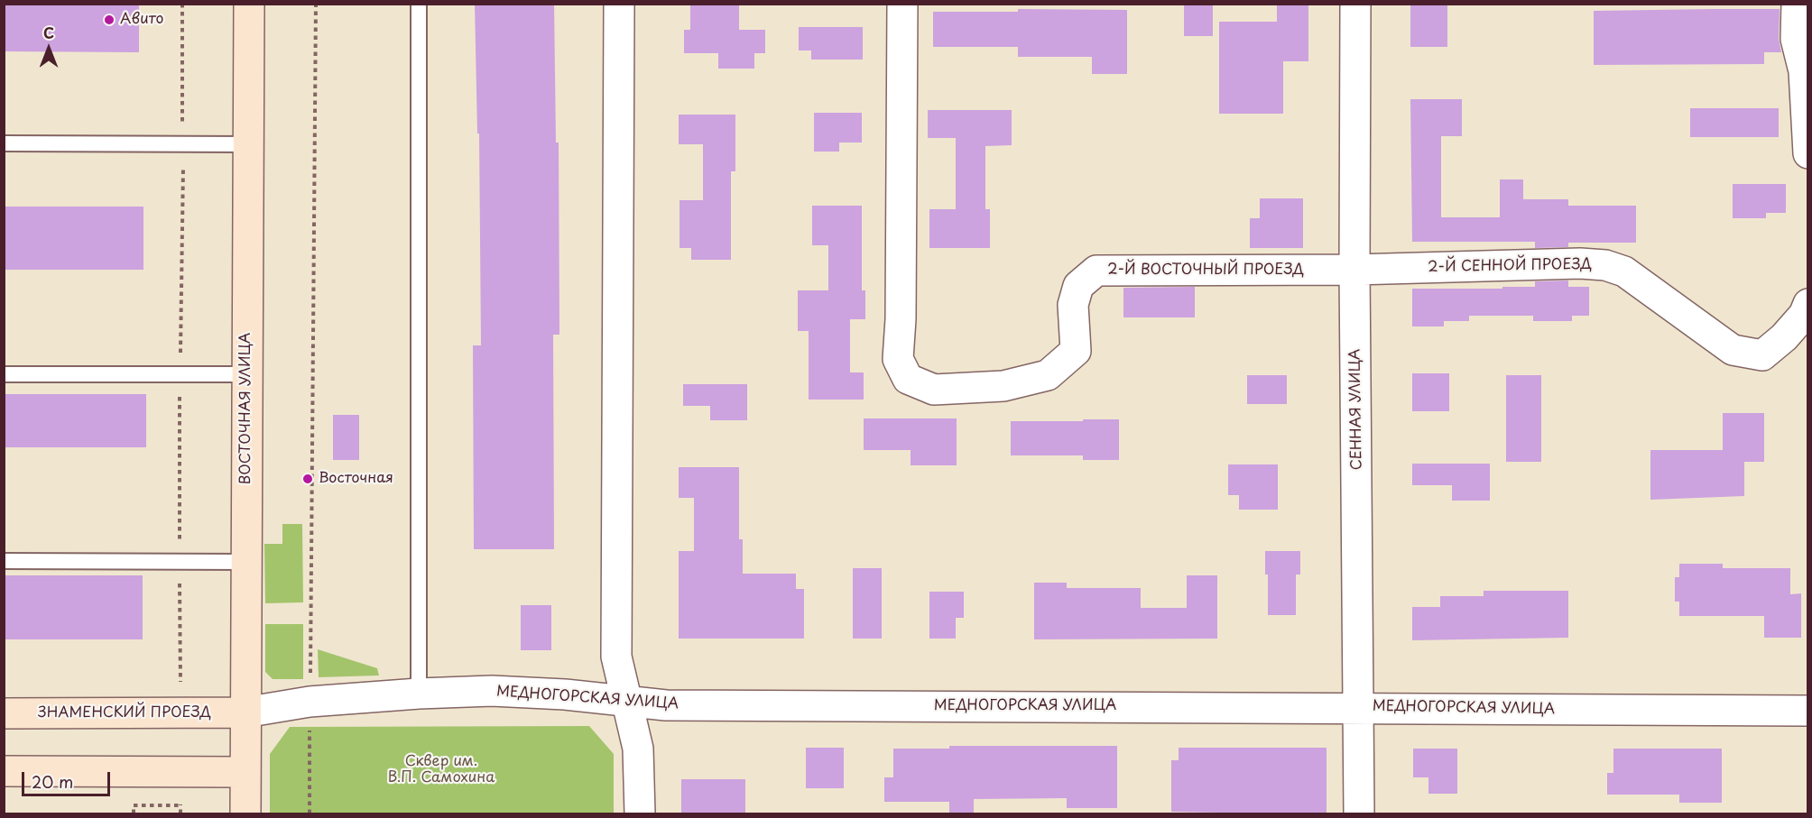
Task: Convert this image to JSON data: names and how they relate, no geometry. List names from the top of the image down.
{
  "streets": {
    "main road": ["ВОСТОЧНАЯ УЛИЦА", "ЗНАМЕНСКИЙ ПРОЕЗД"],
    "street": [
      "2-Й СЕННОЙ ПРОЕЗД",
      "2-Й ВОСТОЧНЫЙ ПРОЕЗД",
      "СЕННАЯ УЛИЦА",
      "МЕДНОГОРСКАЯ УЛИЦА"
    ]
  },
  "crossings": [
    ["2-Й СЕННОЙ ПРОЕЗД", "2-Й ВОСТОЧНЫЙ ПРОЕЗД"],
    ["2-Й СЕННОЙ ПРОЕЗД", "СЕННАЯ УЛИЦА"],
    ["2-Й ВОСТОЧНЫЙ ПРОЕЗД", "СЕННАЯ УЛИЦА"],
    ["ВОСТОЧНАЯ УЛИЦА", "МЕДНОГОРСКАЯ УЛИЦА"],
    ["ВОСТОЧНАЯ УЛИЦА", "ЗНАМЕНСКИЙ ПРОЕЗД"],
    ["СЕННАЯ УЛИЦА", "МЕДНОГОРСКАЯ УЛИЦА"],
    ["МЕДНОГОРСКАЯ УЛИЦА", "ЗНАМЕНСКИЙ ПРОЕЗД"]
  ],
  "parks": ["Сквер им. В.П. Самохина"],
  "places": ["Авито", "Восточная"],
  "scale_bar": "20 m",
  "north": "top"
}
